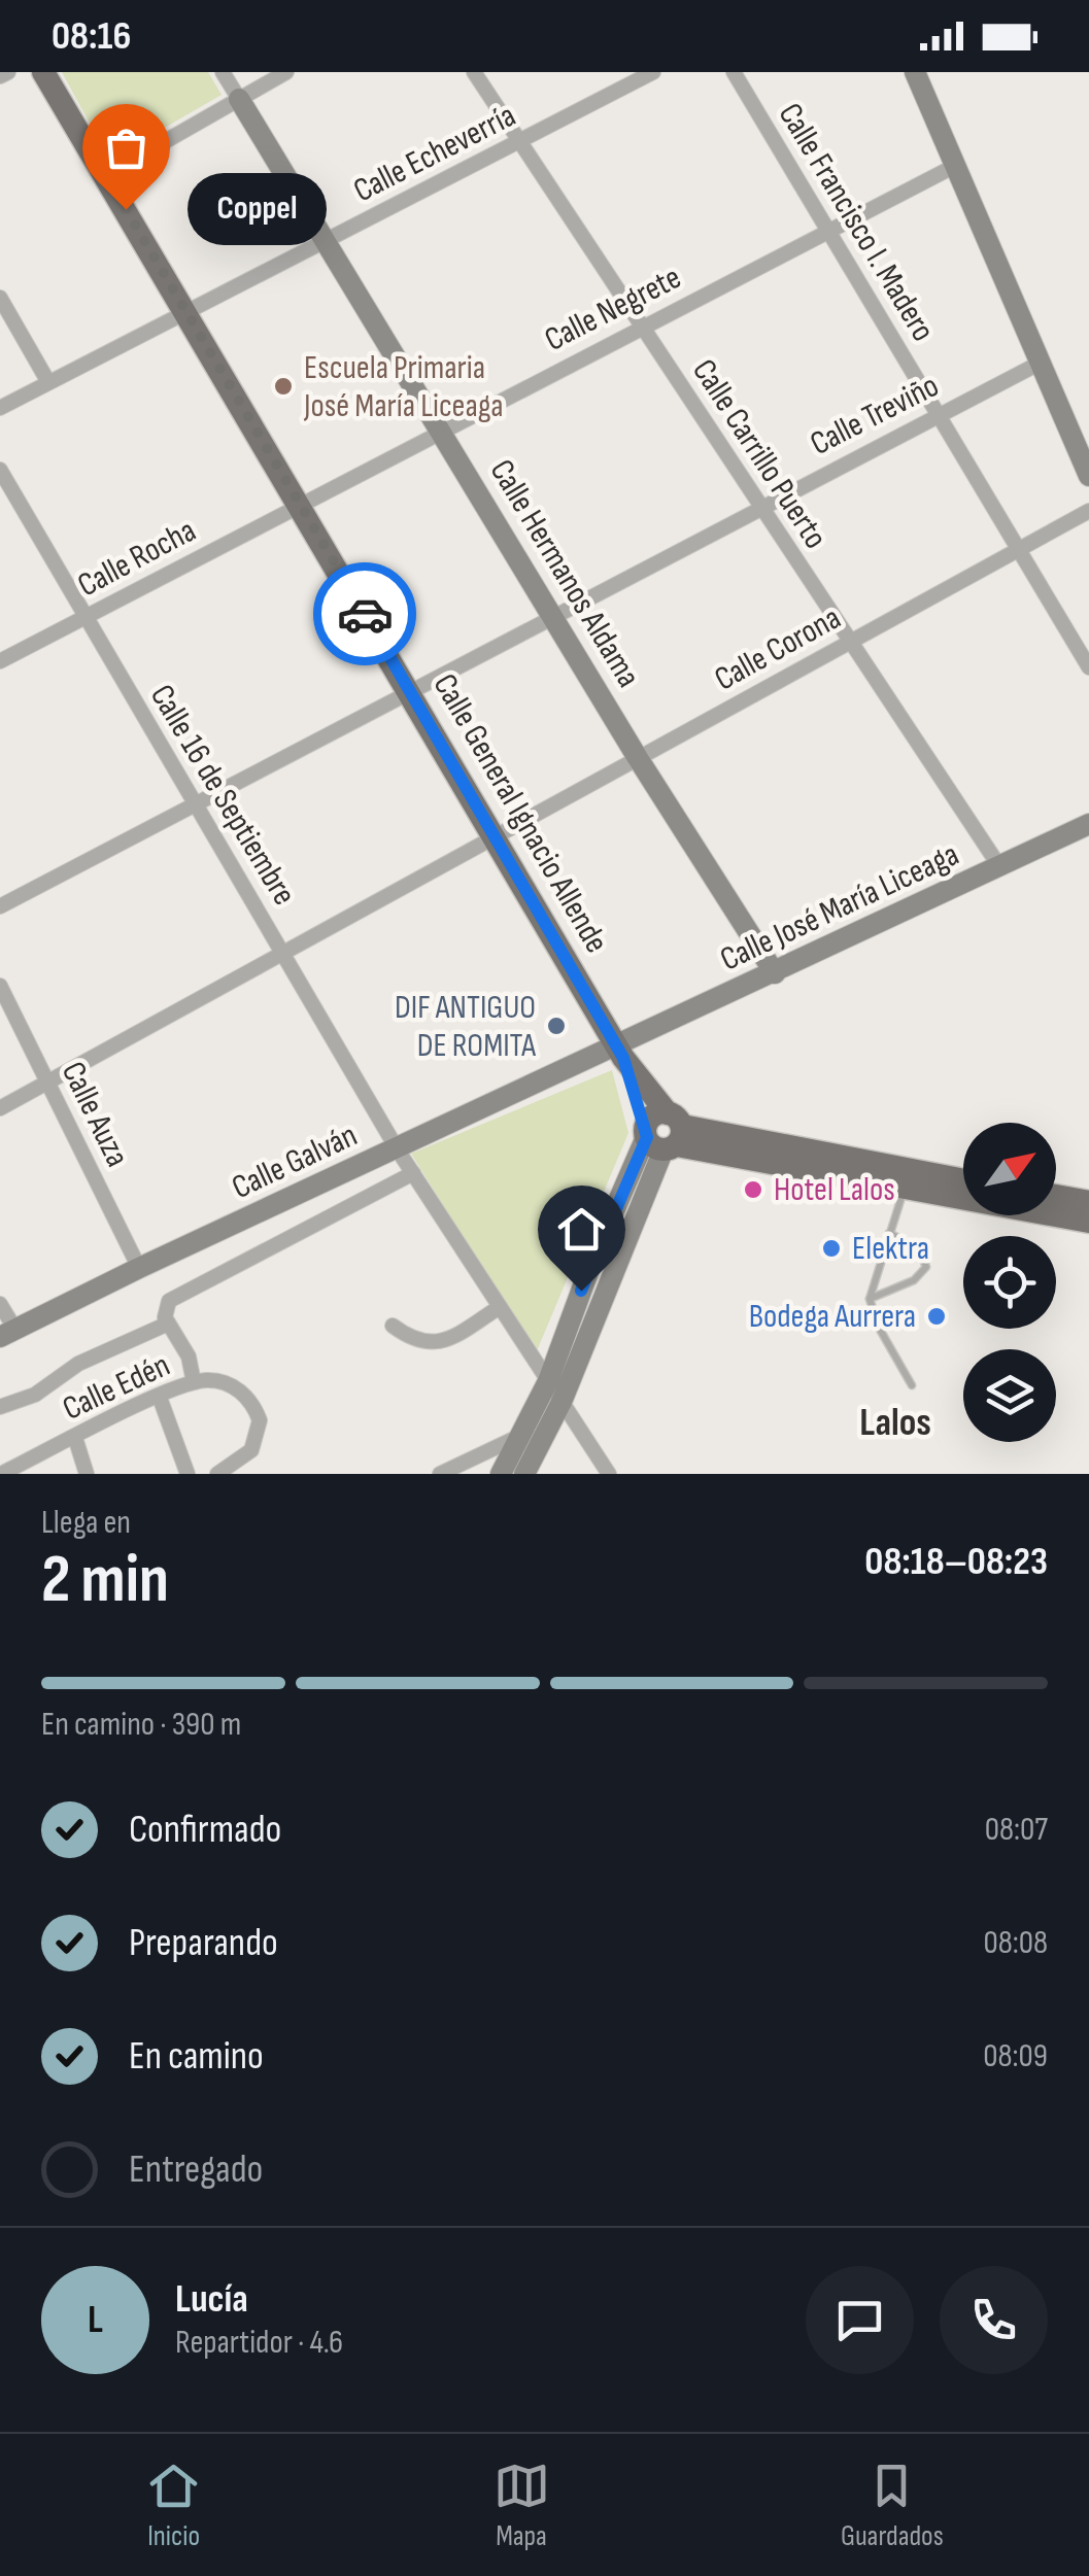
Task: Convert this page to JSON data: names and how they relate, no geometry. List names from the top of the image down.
{
  "streets": {
    "main road": ["Calle General Ignacio Allende"],
    "street": [
      "Calle Echeverría",
      "Calle Francisco I. Madero",
      "Calle Negrete",
      "Calle Treviño",
      "Calle Carrillo Puerto",
      "Calle Rocha",
      "Calle Hermanos Aldama",
      "Calle Corona",
      "Calle 16 de Septiembre",
      "Calle José María Liceaga",
      "Calle Auza",
      "Calle Galván",
      "Calle Edén"
    ]
  },
  "crossings": [
    ["Calle Echeverría", "Calle Carrillo Puerto"],
    ["Calle Echeverría", "Calle Hermanos Aldama"],
    ["Calle Echeverría", "Calle General Ignacio Allende"],
    ["Calle Francisco I. Madero", "Calle Negrete"],
    ["Calle Francisco I. Madero", "Calle Treviño"],
    ["Calle Francisco I. Madero", "Calle Corona"],
    ["Calle Negrete", "Calle Carrillo Puerto"],
    ["Calle Negrete", "Calle Rocha"],
    ["Calle Negrete", "Calle Hermanos Aldama"],
    ["Calle Negrete", "Calle General Ignacio Allende"],
    ["Calle Treviño", "Calle Carrillo Puerto"],
    ["Calle Treviño", "Calle Hermanos Aldama"],
    ["Calle Treviño", "Calle 16 de Septiembre"],
    ["Calle Treviño", "Calle General Ignacio Allende"],
    ["Calle Carrillo Puerto", "Calle Corona"],
    ["Calle Carrillo Puerto", "Calle José María Liceaga"],
    ["Calle Rocha", "Calle 16 de Septiembre"],
    ["Calle Rocha", "Calle General Ignacio Allende"],
    ["Calle Hermanos Aldama", "Calle Corona"],
    ["Calle Hermanos Aldama", "Calle José María Liceaga"],
    ["Calle Corona", "Calle 16 de Septiembre"],
    ["Calle Corona", "Calle General Ignacio Allende"],
    ["Calle Corona", "Calle Auza"],
    ["Calle 16 de Septiembre", "Calle Galván"],
    ["Calle General Ignacio Allende", "Calle José María Liceaga"],
    ["Calle General Ignacio Allende", "Calle Galván"],
    ["Calle José María Liceaga", "Calle Galván"],
    ["Calle Auza", "Calle Galván"]
  ],
  "districts": ["Lalos"],
  "places": [
    "Coppel",
    "Escuela Primaria José María Liceaga",
    "DIF ANTIGUO DE ROMITA",
    "Hotel Lalos",
    "Elektra",
    "Bodega Aurrera"
  ],
  "north": "top right",
  "page": {
    "status": "08:16",
    "bubble": "Coppel",
    "heading": ["2 min", "Llega en", "08:18–08:23"],
    "panel": ["Lucía", "Repartidor · 4.6"],
    "bar": "En camino · 390 m",
    "list": [
      ["Confirmado", "08:07"],
      ["Preparando", "08:08"],
      ["En camino", "08:09"],
      "Entregado"
    ],
    "round": "L",
    "tabs": ["Inicio", "Mapa", "Guardados"]
  }
}
